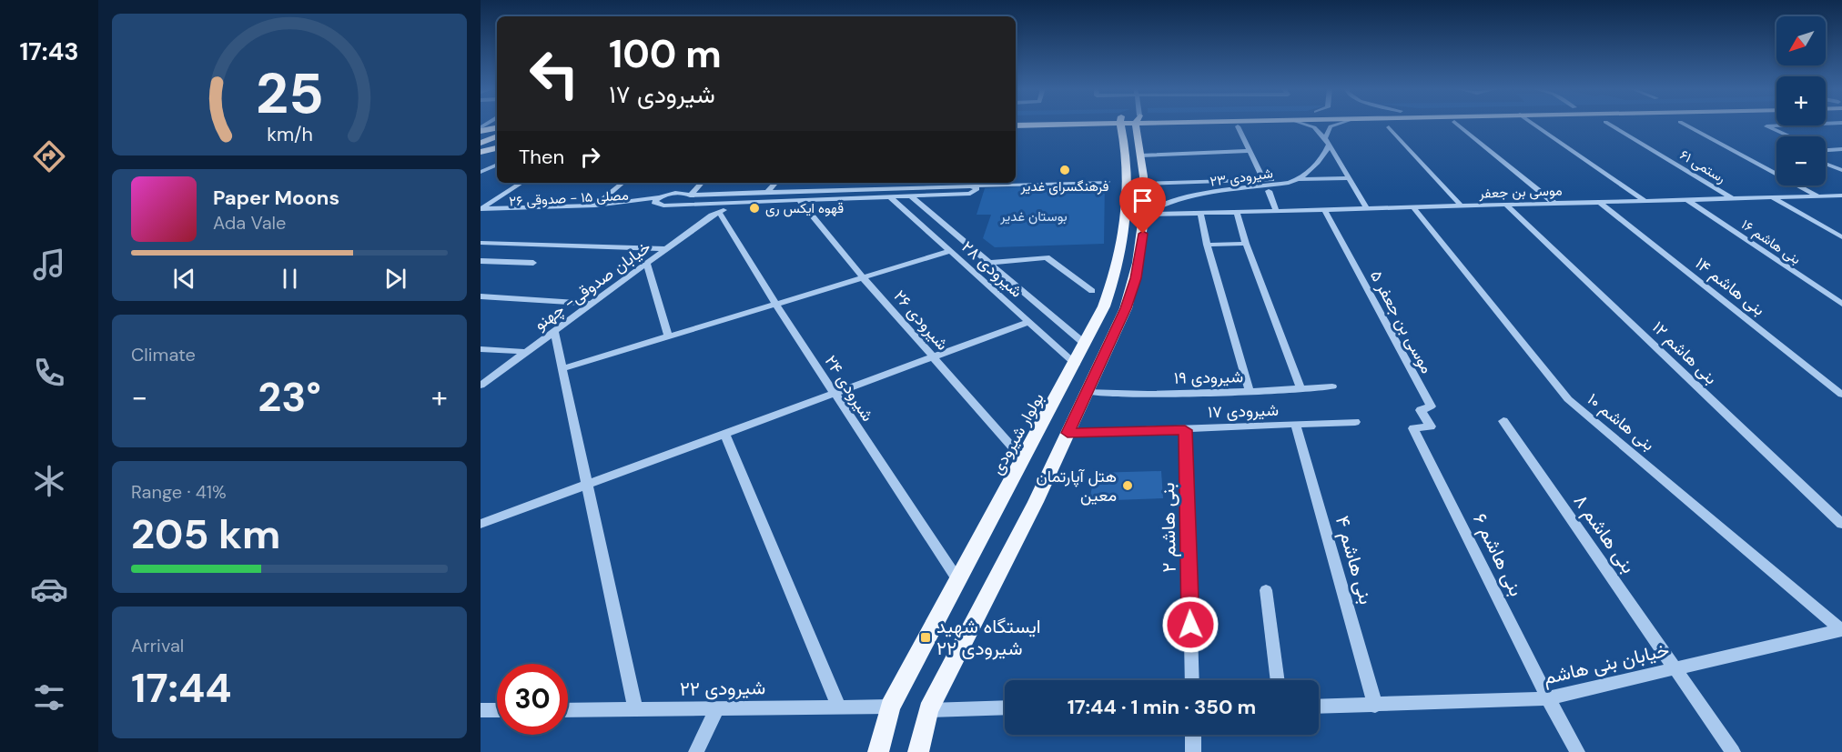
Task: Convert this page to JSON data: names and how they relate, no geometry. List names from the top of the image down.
{
  "streets": {
    "main road": ["بولوار شیرودی"],
    "street": [
      "رستمی ۶۱",
      "شیرودی ۲۳",
      "موسی بن جعفر",
      "مصلی ۱۵ - صدوقی ۲۶",
      "بنی هاشم ۱۶",
      "شیرودی ۲۸",
      "خیابان صدوقی- چهنو",
      "بنی هاشم ۱۴",
      "شیرودی ۲۶",
      "موسی بن جعفر ۵",
      "بنی هاشم ۱۲",
      "شیرودی ۱۹",
      "شیرودی ۲۴",
      "شیرودی ۱۷",
      "بنی هاشم ۱۰",
      "بنی هاشم ۲",
      "بنی هاشم ۸",
      "بنی هاشم ۶",
      "بنی هاشم ۴",
      "خیابان بنی هاشم",
      "شیرودی ۲۲"
    ]
  },
  "crossings": [
    ["رستمی ۶۱", "موسی بن جعفر"],
    ["شیرودی ۲۳", "موسی بن جعفر"],
    ["موسی بن جعفر", "بنی هاشم ۱۶"],
    ["موسی بن جعفر", "بنی هاشم ۱۴"],
    ["موسی بن جعفر", "موسی بن جعفر ۵"],
    ["موسی بن جعفر", "بنی هاشم ۱۲"],
    ["موسی بن جعفر", "بنی هاشم ۱۰"],
    ["شیرودی ۲۸", "بولوار شیرودی"],
    ["خیابان صدوقی- چهنو", "شیرودی ۲۴"],
    ["شیرودی ۲۶", "بولوار شیرودی"],
    ["موسی بن جعفر ۵", "بنی هاشم ۶"],
    ["شیرودی ۲۴", "بولوار شیرودی"],
    ["شیرودی ۱۷", "بنی هاشم ۲"],
    ["شیرودی ۱۷", "بنی هاشم ۴"],
    ["بنی هاشم ۱۰", "خیابان بنی هاشم"],
    ["بولوار شیرودی", "شیرودی ۲۲"],
    ["بنی هاشم ۸", "خیابان بنی هاشم"],
    ["بنی هاشم ۶", "خیابان بنی هاشم"],
    ["بنی هاشم ۴", "خیابان بنی هاشم"]
  ],
  "parks": ["بوستان غدیر"],
  "places": {
    "other": ["فرهنگسرای غدیر", "قهوه ایکس ری", "هتل آپارتمان معین"],
    "transit": ["ایستگاه شهید شیرودی ۲۲"]
  },
  "north": "bottom left",
  "page": {
    "tabs": "17:43",
    "map_buttons": ["+", "−"],
    "turn": ["100 m", "شیرودی ۱۷"],
    "then": "Then",
    "song": ["Paper Moons", "Ada Vale"],
    "tile": [
      "Climate",
      ["Range · 41%", "205 km"],
      ["Arrival", "17:44"]
    ],
    "heat": ["−", "23°", "+"],
    "limit": "30",
    "trip": "17:44 · 1 min · 350 m",
    "gauge": ["25", "km/h"]
  }
}
